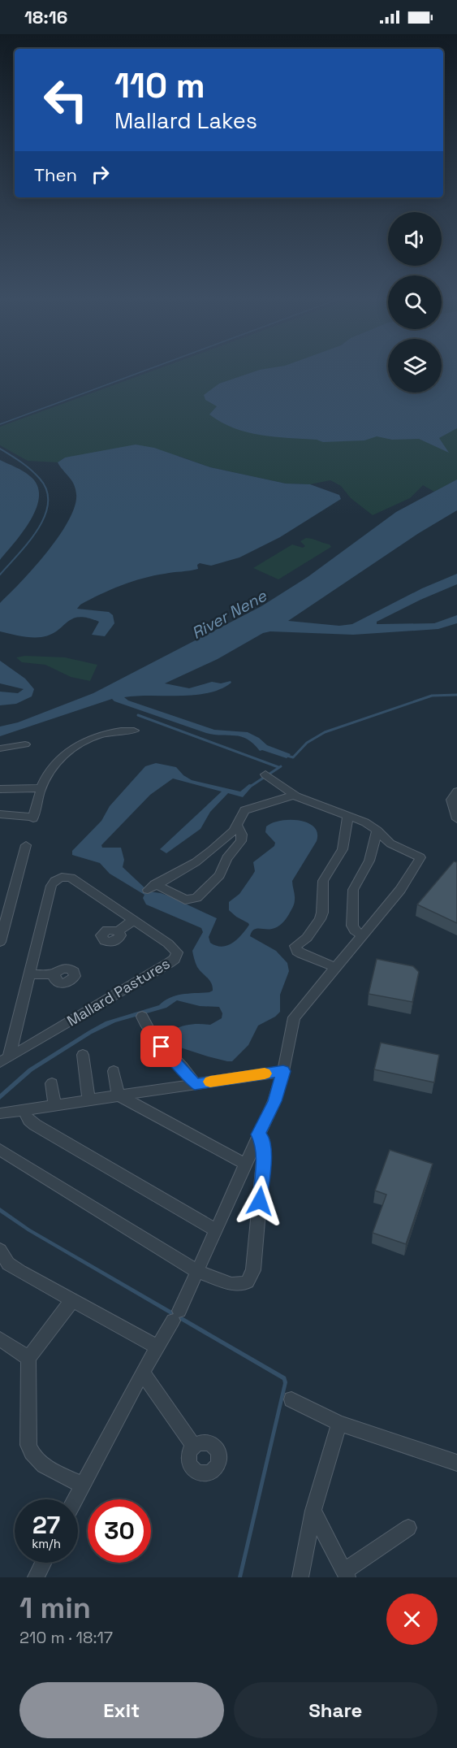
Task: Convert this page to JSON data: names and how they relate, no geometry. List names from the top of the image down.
{
  "streets": {
    "street": ["Mallard Pastures"]
  },
  "water": ["River Nene"],
  "page": {
    "status": "18:16",
    "turn": ["110 m", "Mallard Lakes"],
    "then": "Then",
    "speed": "27 km/h",
    "limit": "30",
    "heading": ["1 min", "210 m · 18:17"],
    "buttons": ["Exit", "Share"]
  }
}
